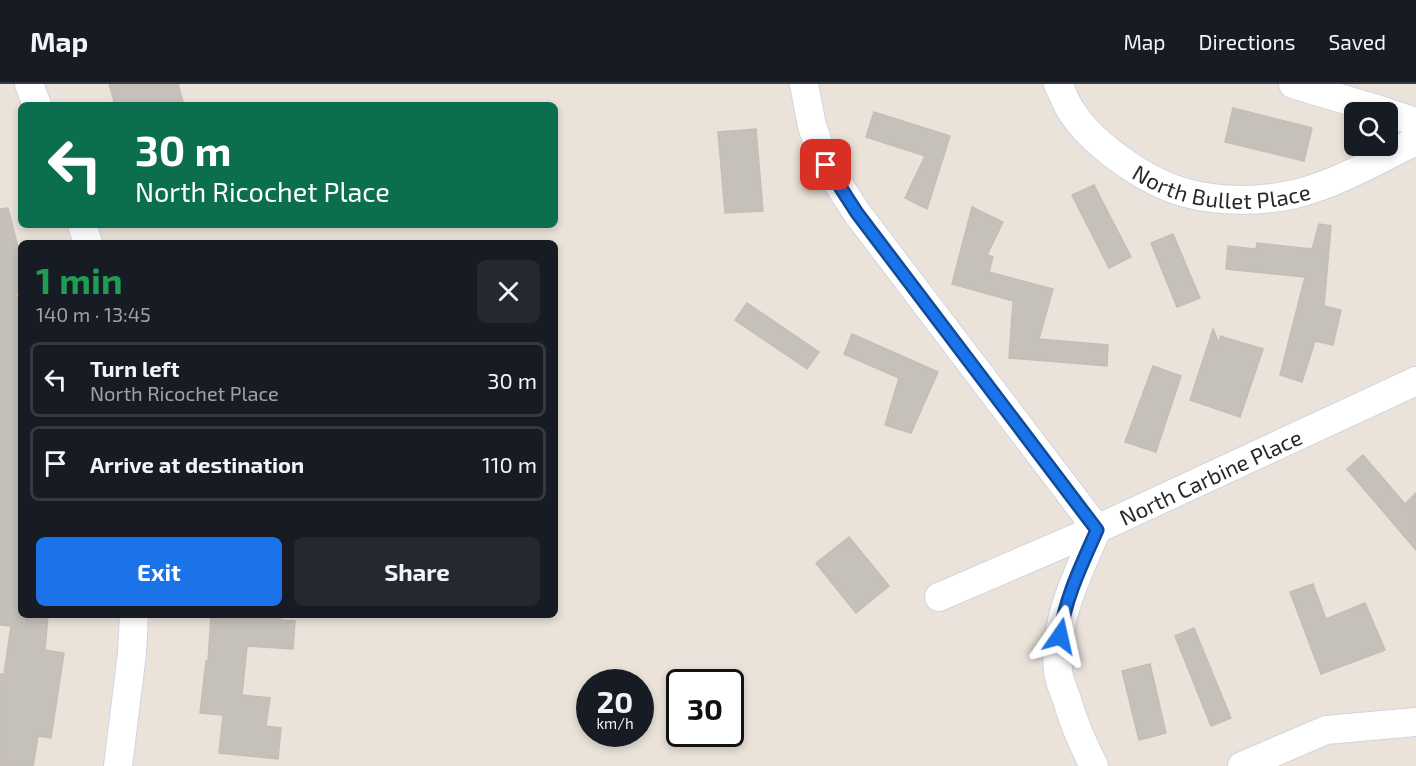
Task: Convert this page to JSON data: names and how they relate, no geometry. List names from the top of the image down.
{
  "streets": {
    "street": ["North Bullet Place", "North Carbine Place"]
  },
  "page": {
    "header": "Map",
    "nav": ["Map", "Directions", "Saved"],
    "turn": ["30 m", "North Ricochet Place"],
    "heading": ["1 min", "140 m · 13:45"],
    "list": [
      {
        "name": "Turn left",
        "note": "North Ricochet Place",
        "value": "30 m"
      },
      {
        "name": "Arrive at destination",
        "value": "110 m"
      }
    ],
    "buttons": ["Exit", "Share"],
    "speed": "20 km/h",
    "limit": "30"
  }
}
